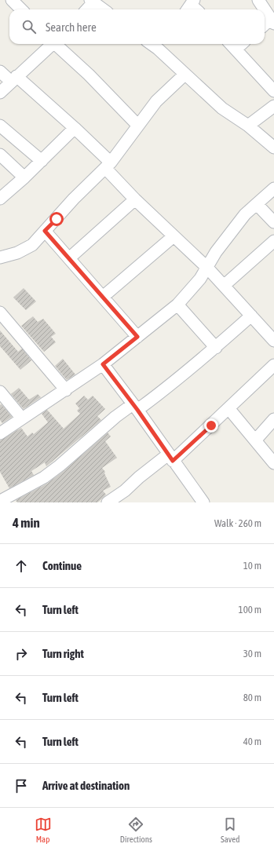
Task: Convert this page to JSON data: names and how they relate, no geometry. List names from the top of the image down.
{
  "page": {
    "search": "Search here",
    "heading": ["4 min", "Walk · 260 m"],
    "list": [
      ["Continue", "10 m"],
      ["Turn left", "100 m"],
      ["Turn right", "30 m"],
      ["Turn left", "80 m"],
      ["Turn left", "40 m"],
      "Arrive at destination"
    ],
    "nav": ["Map", "Directions", "Saved"]
  }
}
